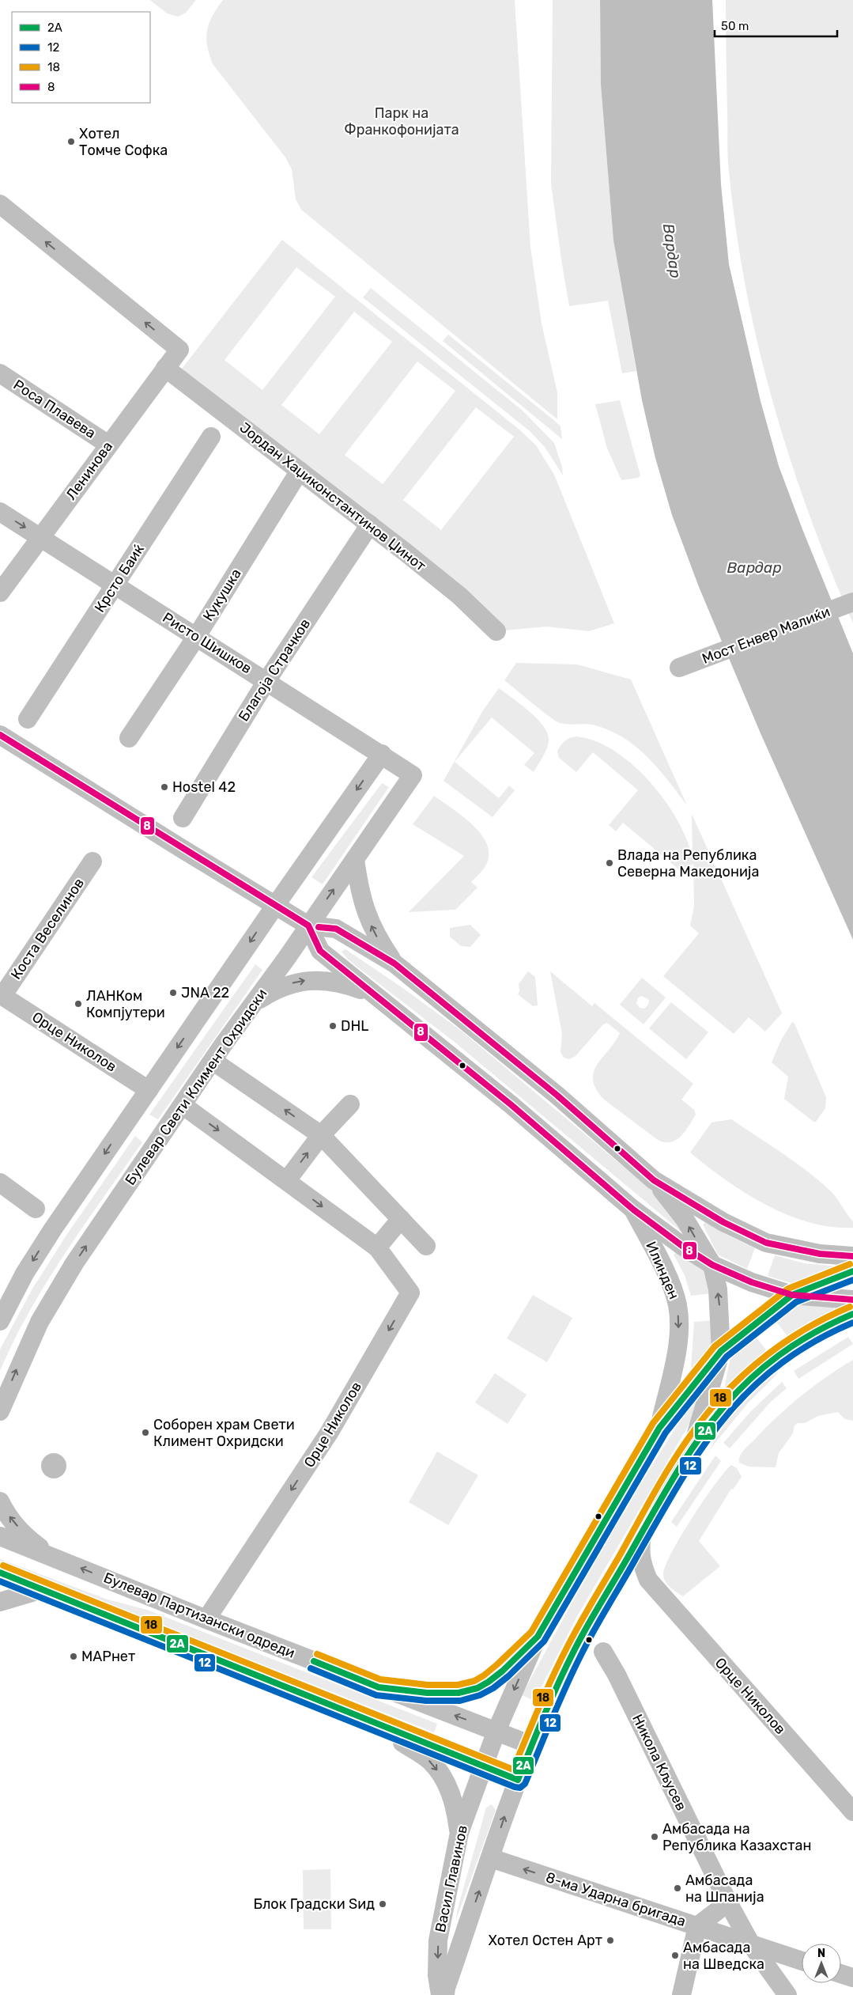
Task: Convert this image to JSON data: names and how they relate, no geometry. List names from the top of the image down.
{
  "streets": {
    "street": [
      "Роса Плавева",
      "Ленинова",
      "Јордан Хаџиконстантинов Џинот",
      "Крсто Баиќ",
      "Кукушка",
      "Мост Енвер Малиќи",
      "Ристо Шишков",
      "Благоја Страчков",
      "Коста Веселинов",
      "Орце Николов",
      "Булевар Свети Климент Охридски",
      "Илинден",
      "Булевар Партизански одреди",
      "Никола Кљусев",
      "Васил Главинов",
      "8-ма Ударна бригада"
    ]
  },
  "crossings": [
    ["Роса Плавева", "Ленинова"],
    ["Ленинова", "Јордан Хаџиконстантинов Џинот"],
    ["Ленинова", "Ристо Шишков"],
    ["Јордан Хаџиконстантинов Џинот", "Кукушка"],
    ["Јордан Хаџиконстантинов Џинот", "Благоја Страчков"],
    ["Крсто Баиќ", "Ристо Шишков"],
    ["Кукушка", "Ристо Шишков"],
    ["Ристо Шишков", "Благоја Страчков"],
    ["Ристо Шишков", "Булевар Свети Климент Охридски"],
    ["Коста Веселинов", "Орце Николов"],
    ["Орце Николов", "Булевар Свети Климент Охридски"],
    ["Орце Николов", "Булевар Партизански одреди"],
    ["Орце Николов", "Васил Главинов"],
    ["Булевар Свети Климент Охридски", "Илинден"],
    ["Булевар Партизански одреди", "Васил Главинов"],
    ["Васил Главинов", "8-ма Ударна бригада"]
  ],
  "one_way": ["Ленинова", "8-ма Ударна бригада"],
  "water": ["Вардар"],
  "parks": ["Парк на Франкофонијата"],
  "places": [
    "Хотел Томче Софка",
    "Hostel 42",
    "Влада на Република Северна Македонија",
    "JNA 22",
    "ЛАНКом Компјутери",
    "DHL",
    "Соборен храм Свети Климент Охридски",
    "МАРнет",
    "Амбасада на Република Казахстан",
    "Амбасада на Шпанија",
    "Блок Градски Sид",
    "Хотел Остен Арт",
    "Амбасада на Шведска"
  ],
  "lines": [
    "transit line 8",
    "transit line 18",
    "transit line 2A",
    "transit line 12"
  ],
  "legend": [
    "2A",
    "12",
    "18",
    "8"
  ],
  "scale_bar": "50 m",
  "north": "top"
}
